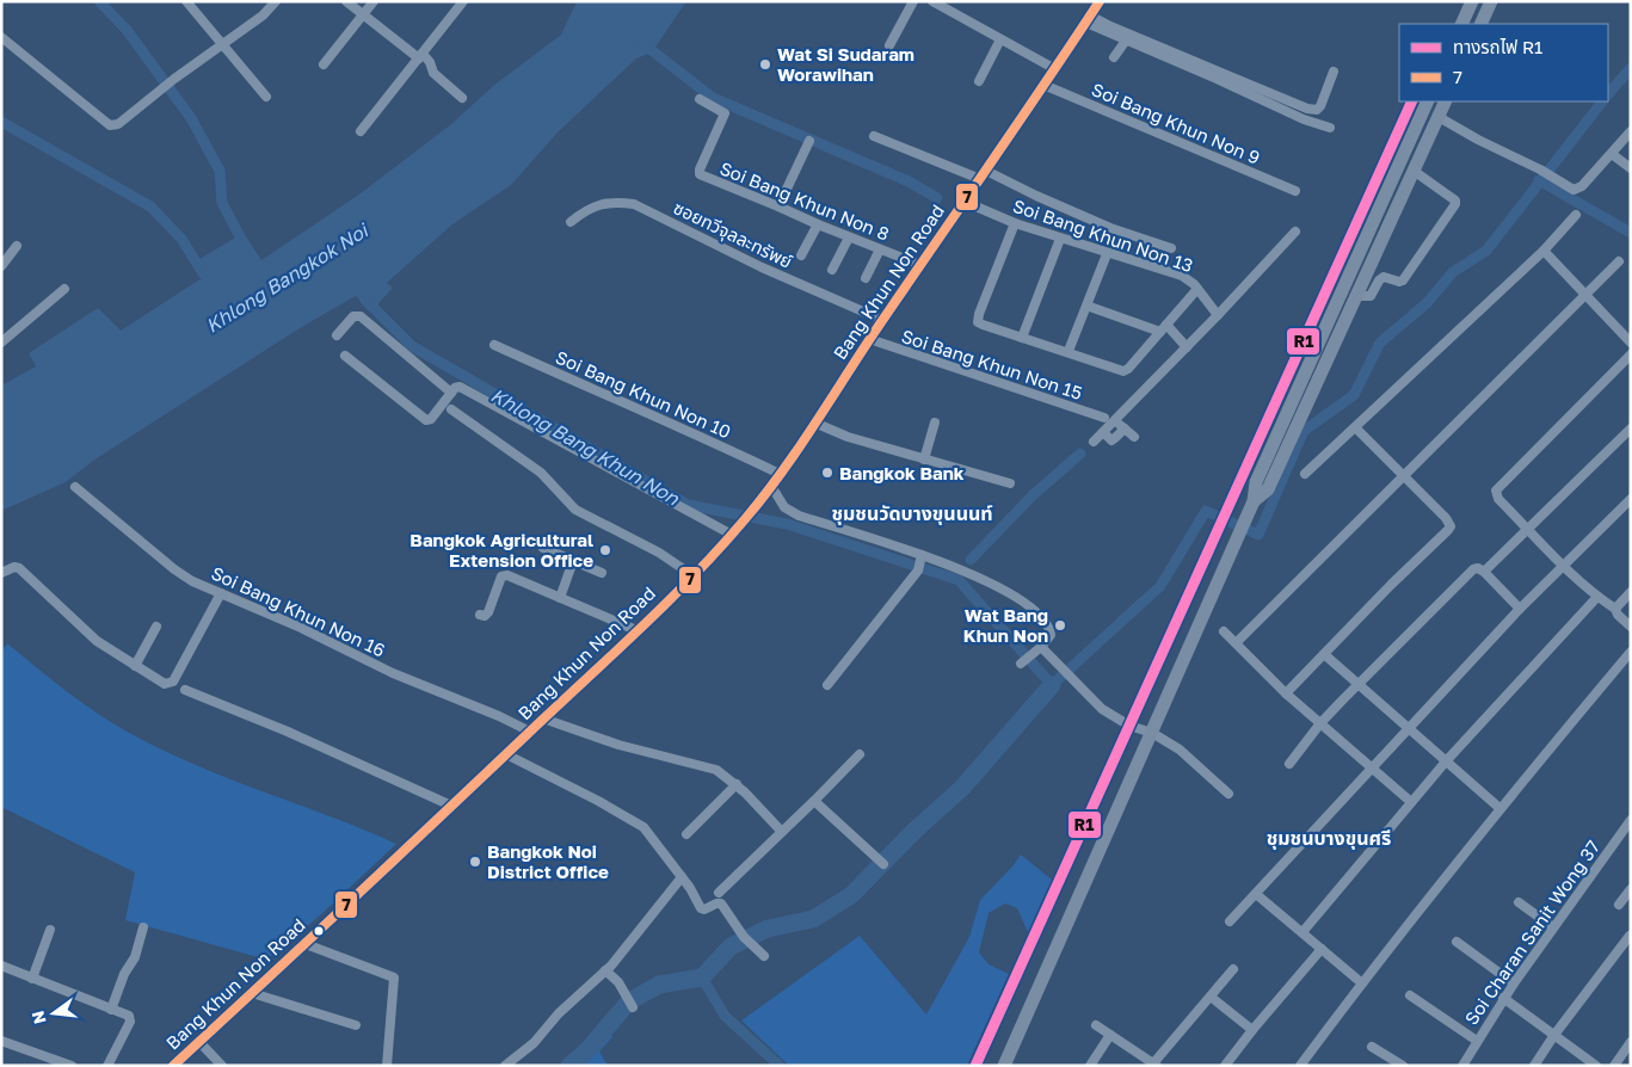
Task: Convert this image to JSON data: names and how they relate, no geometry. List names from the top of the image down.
{
  "streets": {
    "street": [
      "Soi Bang Khun Non 9",
      "Soi Bang Khun Non 8",
      "ซอยทวีจุลละทรัพย์",
      "Soi Bang Khun Non 13",
      "Bang Khun Non Road",
      "Soi Bang Khun Non 15",
      "Soi Bang Khun Non 10",
      "Soi Bang Khun Non 16",
      "Soi Charan Sanit Wong 37"
    ]
  },
  "crossings": [
    ["Soi Bang Khun Non 9", "Bang Khun Non Road"],
    ["Soi Bang Khun Non 8", "Bang Khun Non Road"],
    ["ซอยทวีจุลละทรัพย์", "Bang Khun Non Road"],
    ["Soi Bang Khun Non 13", "Bang Khun Non Road"],
    ["Bang Khun Non Road", "Soi Bang Khun Non 15"],
    ["Bang Khun Non Road", "Soi Bang Khun Non 10"],
    ["Bang Khun Non Road", "Soi Bang Khun Non 16"]
  ],
  "districts": ["ชุมชนวัดบางขุนนนท์", "ชุมชนบางขุนศรี"],
  "water": ["Khlong Bangkok Noi", "Khlong Bang Khun Non"],
  "places": [
    "Wat Si Sudaram Worawihan",
    "Bangkok Bank",
    "Bangkok Agricultural Extension Office",
    "Wat Bang Khun Non",
    "Bangkok Noi District Office"
  ],
  "lines": ["transit line 7", "rail line R1"],
  "legend": ["ทางรถไฟ R1", "7"],
  "north": "left"
}
